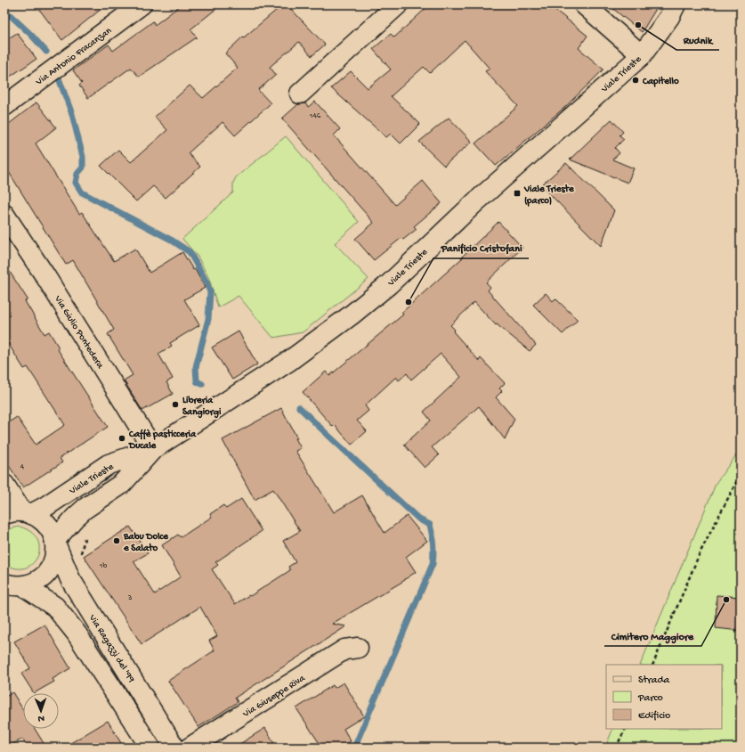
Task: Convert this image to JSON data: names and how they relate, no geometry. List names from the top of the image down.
{
  "streets": {
    "main road": [
      "Via Antonio Fracanzan",
      "Viale Trieste",
      "Via Giulio Pontedera",
      "Via Ragazzi del '99",
      "Via Giuseppe Riva"
    ]
  },
  "crossings": [
    ["Viale Trieste", "Via Giulio Pontedera"],
    ["Viale Trieste", "Via Ragazzi del '99"]
  ],
  "places": {
    "other": [
      "Rudnik",
      "Capitello",
      "Panificio Cristofani",
      "Libreria Sangiorgi",
      "Caffè pasticceria Ducale",
      "Babu Dolce e Salato",
      "Cimitero Maggiore"
    ],
    "transit": ["Viale Trieste (parco)"]
  },
  "house_numbers": [
    "146",
    "4",
    "1b",
    "3"
  ],
  "legend": ["Strada", "Parco", "Edificio"],
  "north": "bottom"
}
